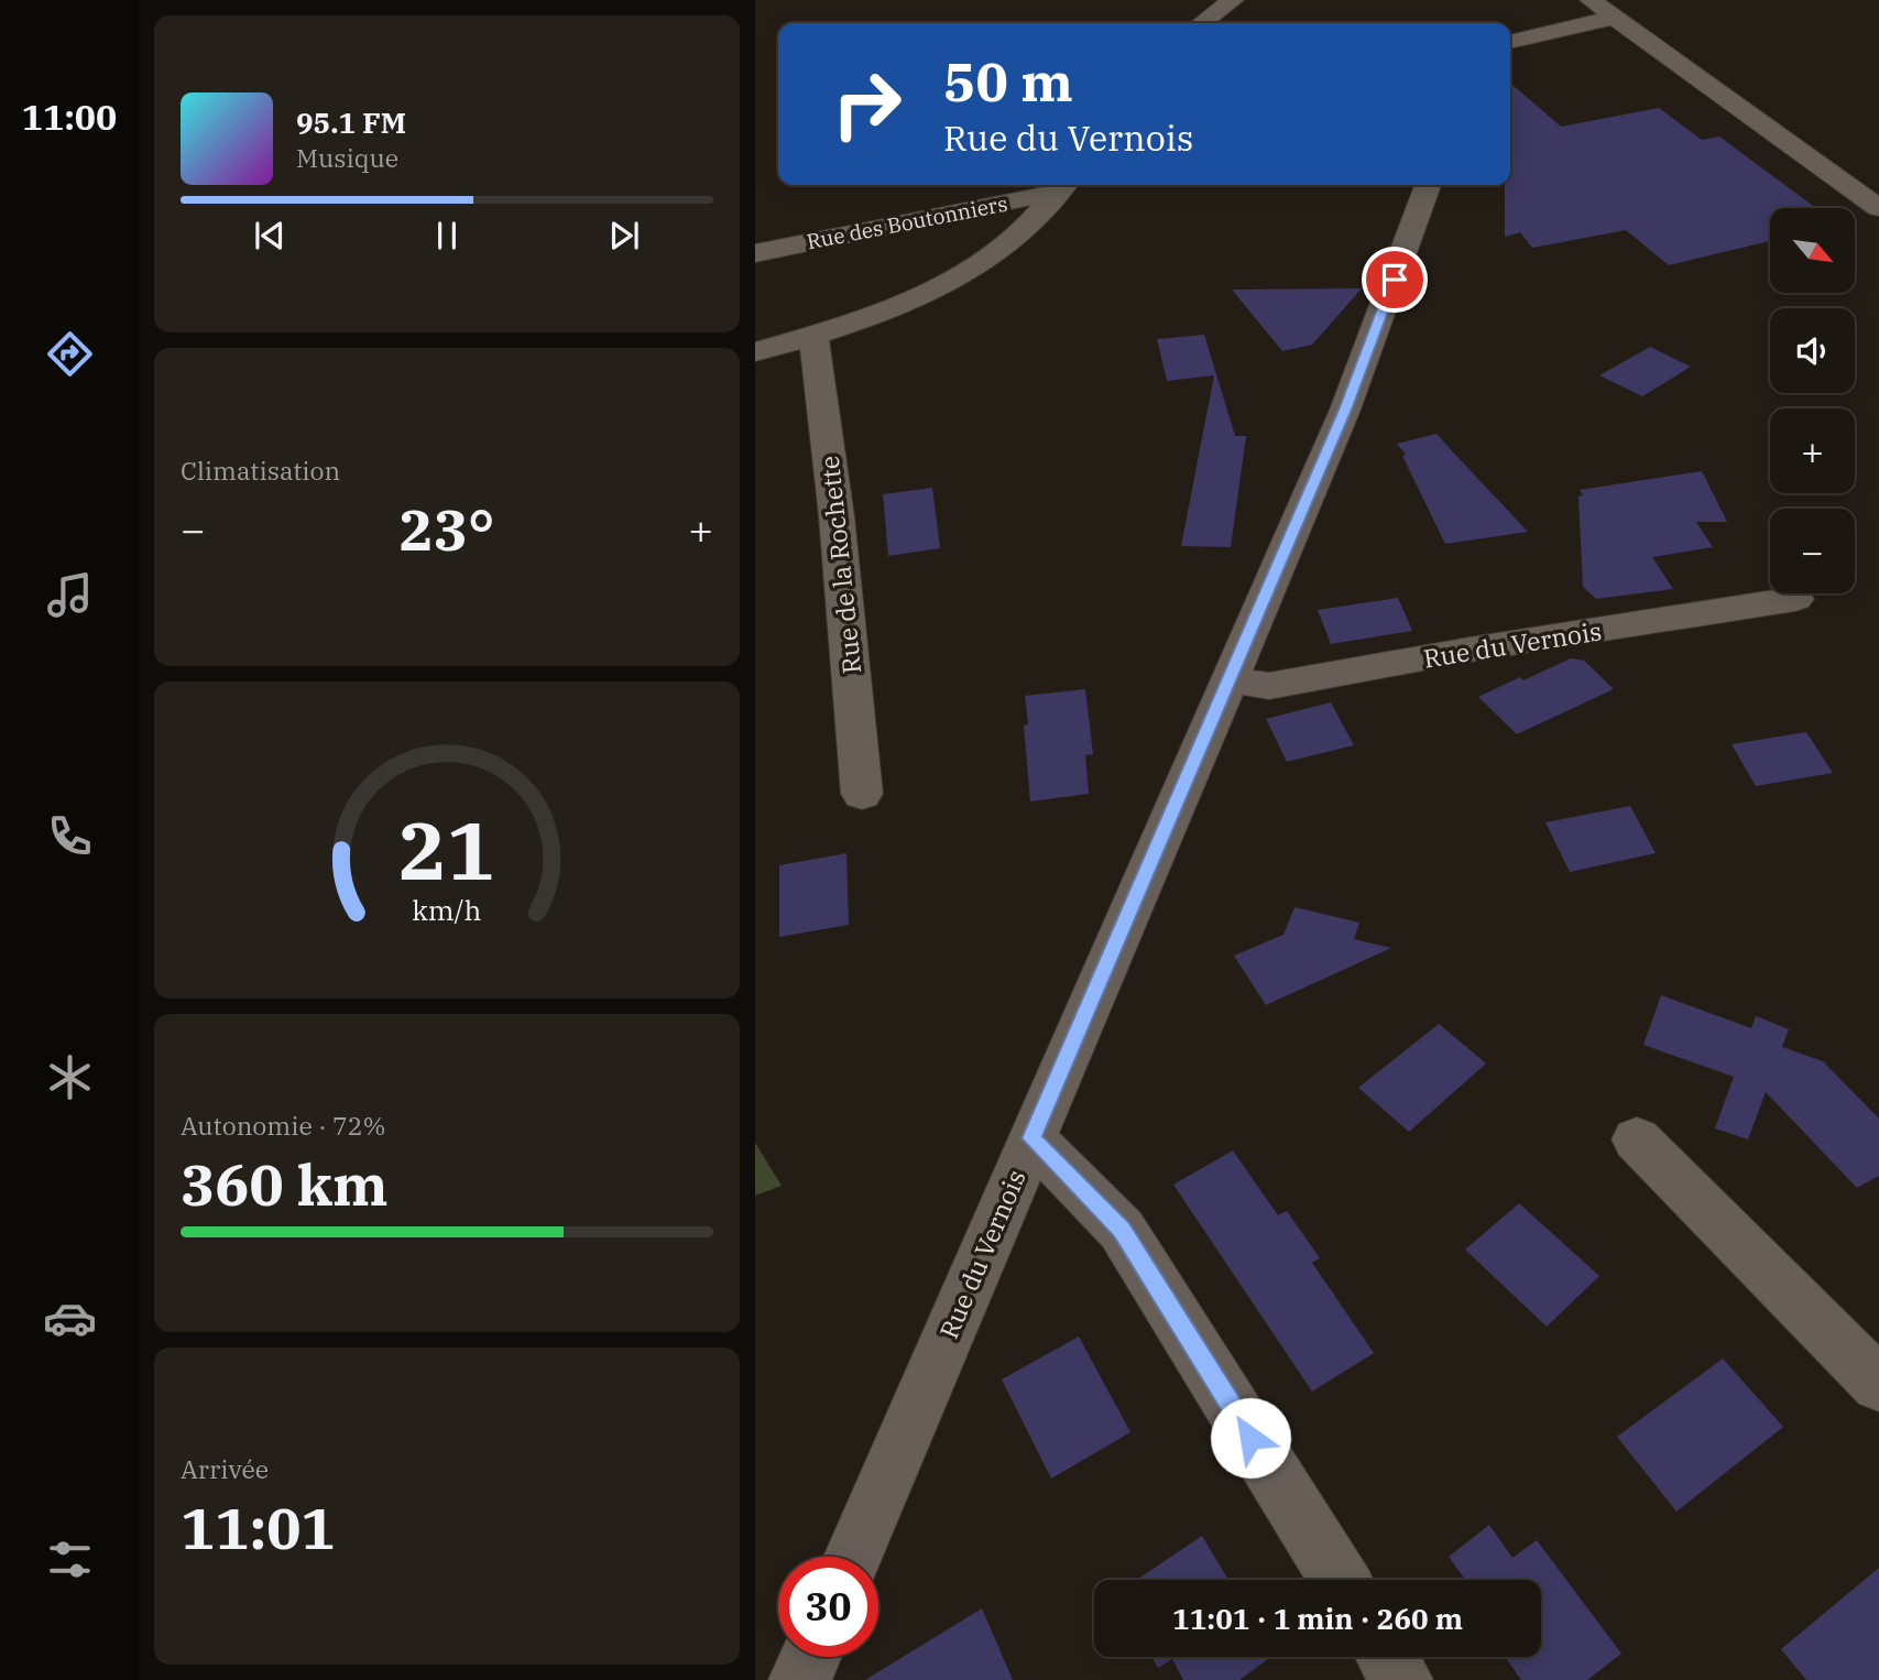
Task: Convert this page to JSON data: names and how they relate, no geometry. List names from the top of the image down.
{
  "streets": {
    "street": ["Rue des Boutonniers", "Rue de la Rochette", "Rue du Vernois"]
  },
  "crossings": [
    ["Rue des Boutonniers", "Rue de la Rochette"]
  ],
  "north": "bottom right",
  "page": {
    "tabs": "11:00",
    "turn": ["50 m", "Rue du Vernois"],
    "song": ["95.1 FM", "Musique"],
    "map_buttons": ["+", "−"],
    "tile": [
      "Climatisation",
      ["Autonomie · 72%", "360 km"],
      ["Arrivée", "11:01"]
    ],
    "heat": ["−", "23°", "+"],
    "limit": "30",
    "trip": "11:01 · 1 min · 260 m",
    "gauge": ["21", "km/h"]
  }
}
